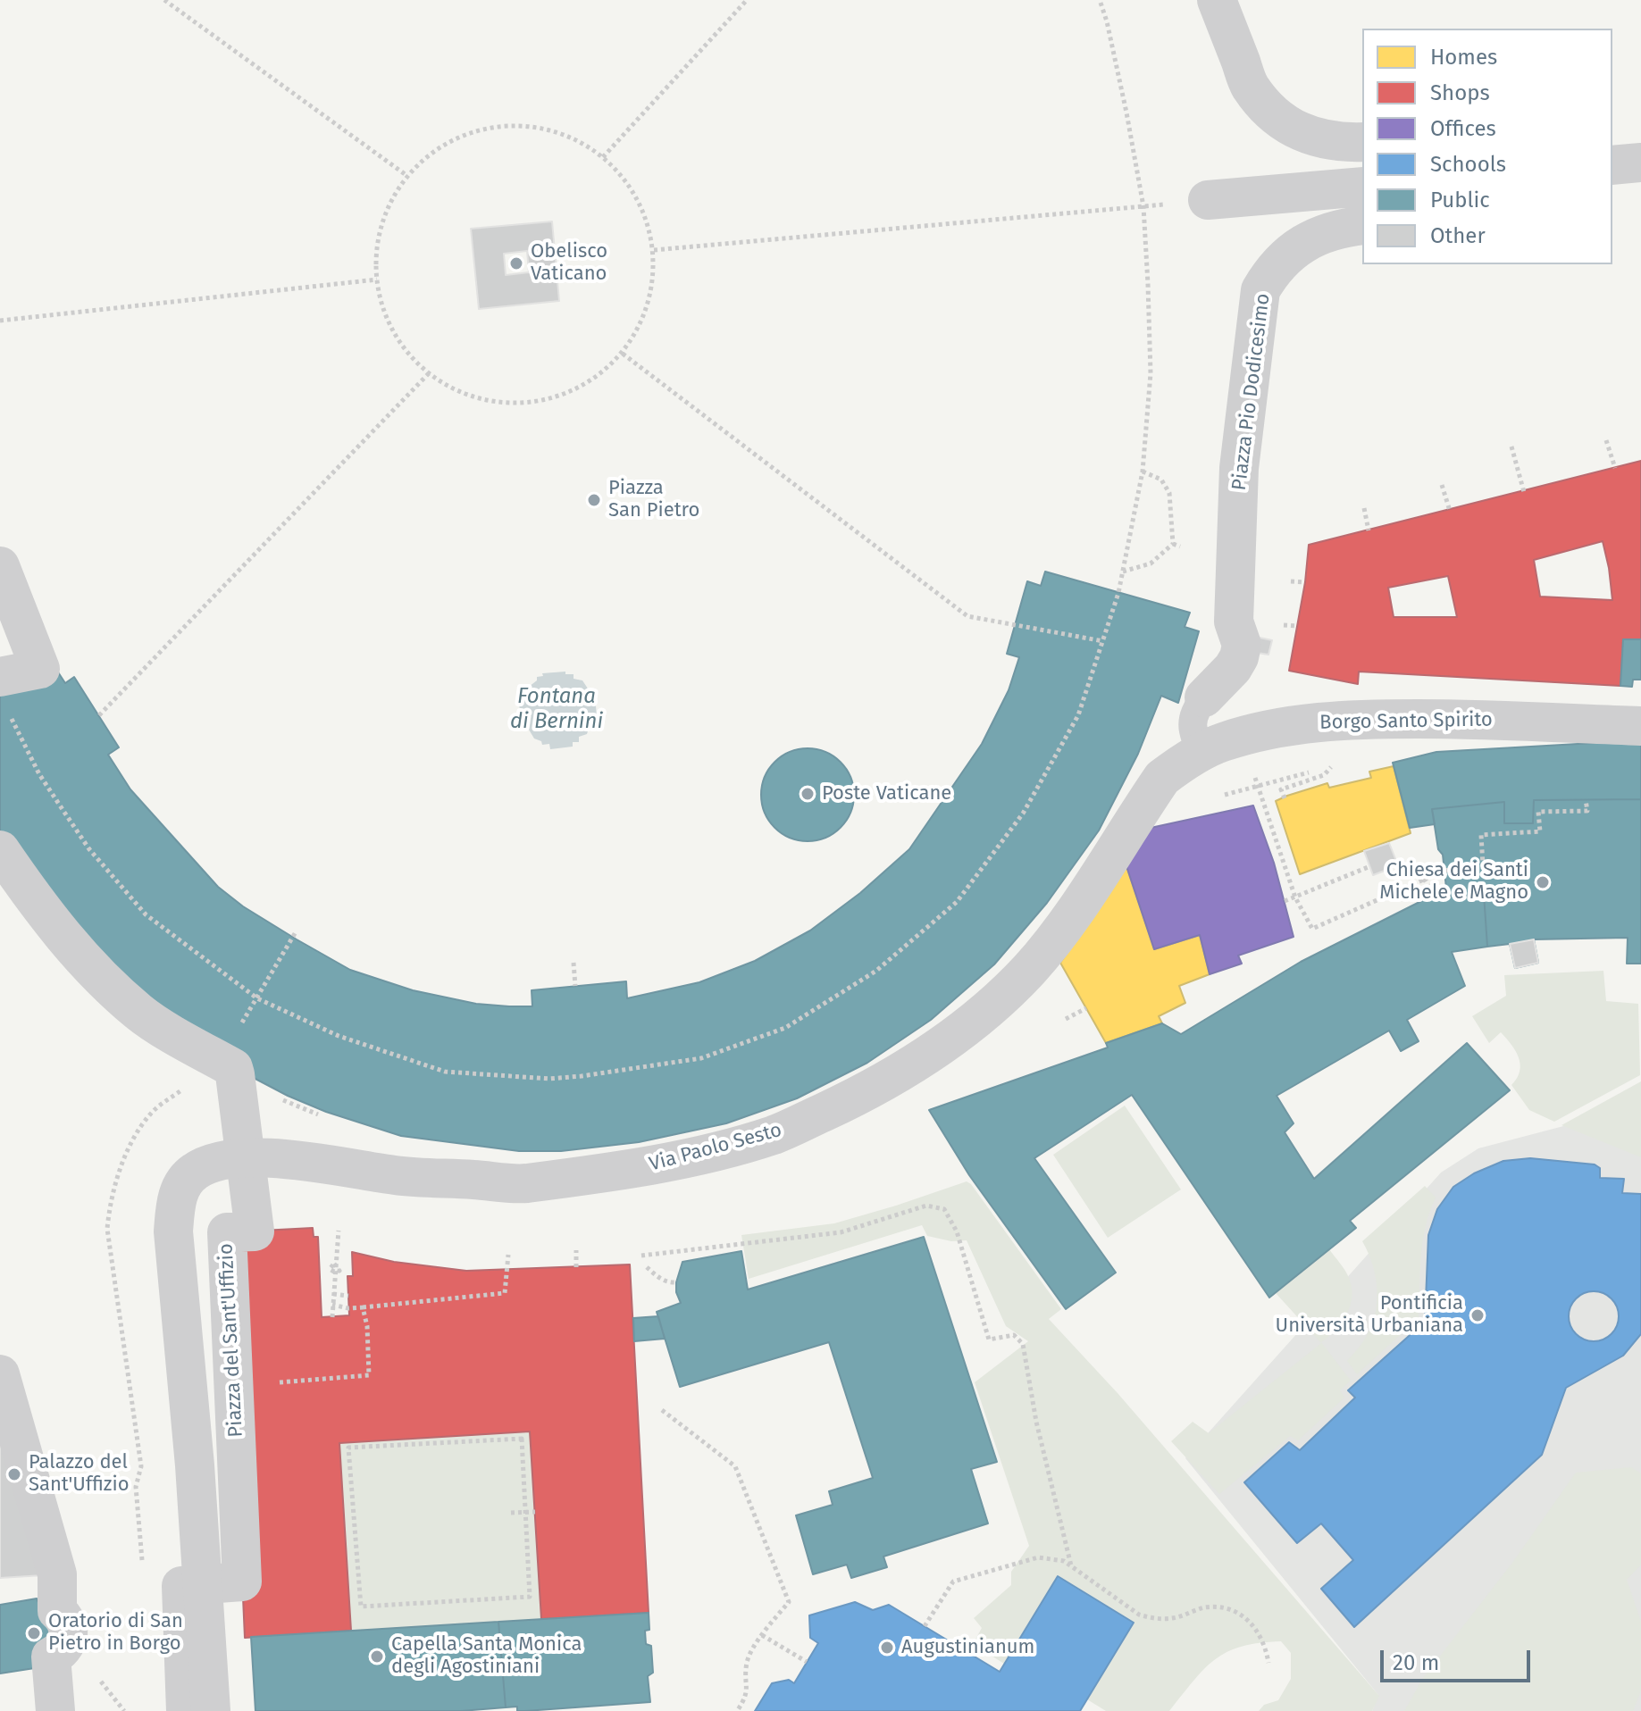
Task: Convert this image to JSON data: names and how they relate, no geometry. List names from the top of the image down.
{
  "streets": {
    "street": [
      "Piazza Pio Dodicesimo",
      "Borgo Santo Spirito",
      "Via Paolo Sesto",
      "Piazza del Sant'Uffizio"
    ]
  },
  "crossings": [
    ["Borgo Santo Spirito", "Via Paolo Sesto"],
    ["Via Paolo Sesto", "Piazza del Sant'Uffizio"]
  ],
  "water": ["Fontana di Bernini"],
  "places": [
    "Obelisco Vaticano",
    "Piazza San Pietro",
    "Poste Vaticane",
    "Chiesa dei Santi Michele e Magno",
    "Pontificia Università Urbaniana",
    "Palazzo del Sant'Uffizio",
    "Oratorio di San Pietro in Borgo",
    "Augustinianum",
    "Capella Santa Monica degli Agostiniani"
  ],
  "legend": [
    "Homes",
    "Shops",
    "Offices",
    "Schools",
    "Public",
    "Other"
  ],
  "scale_bar": "20 m"
}
